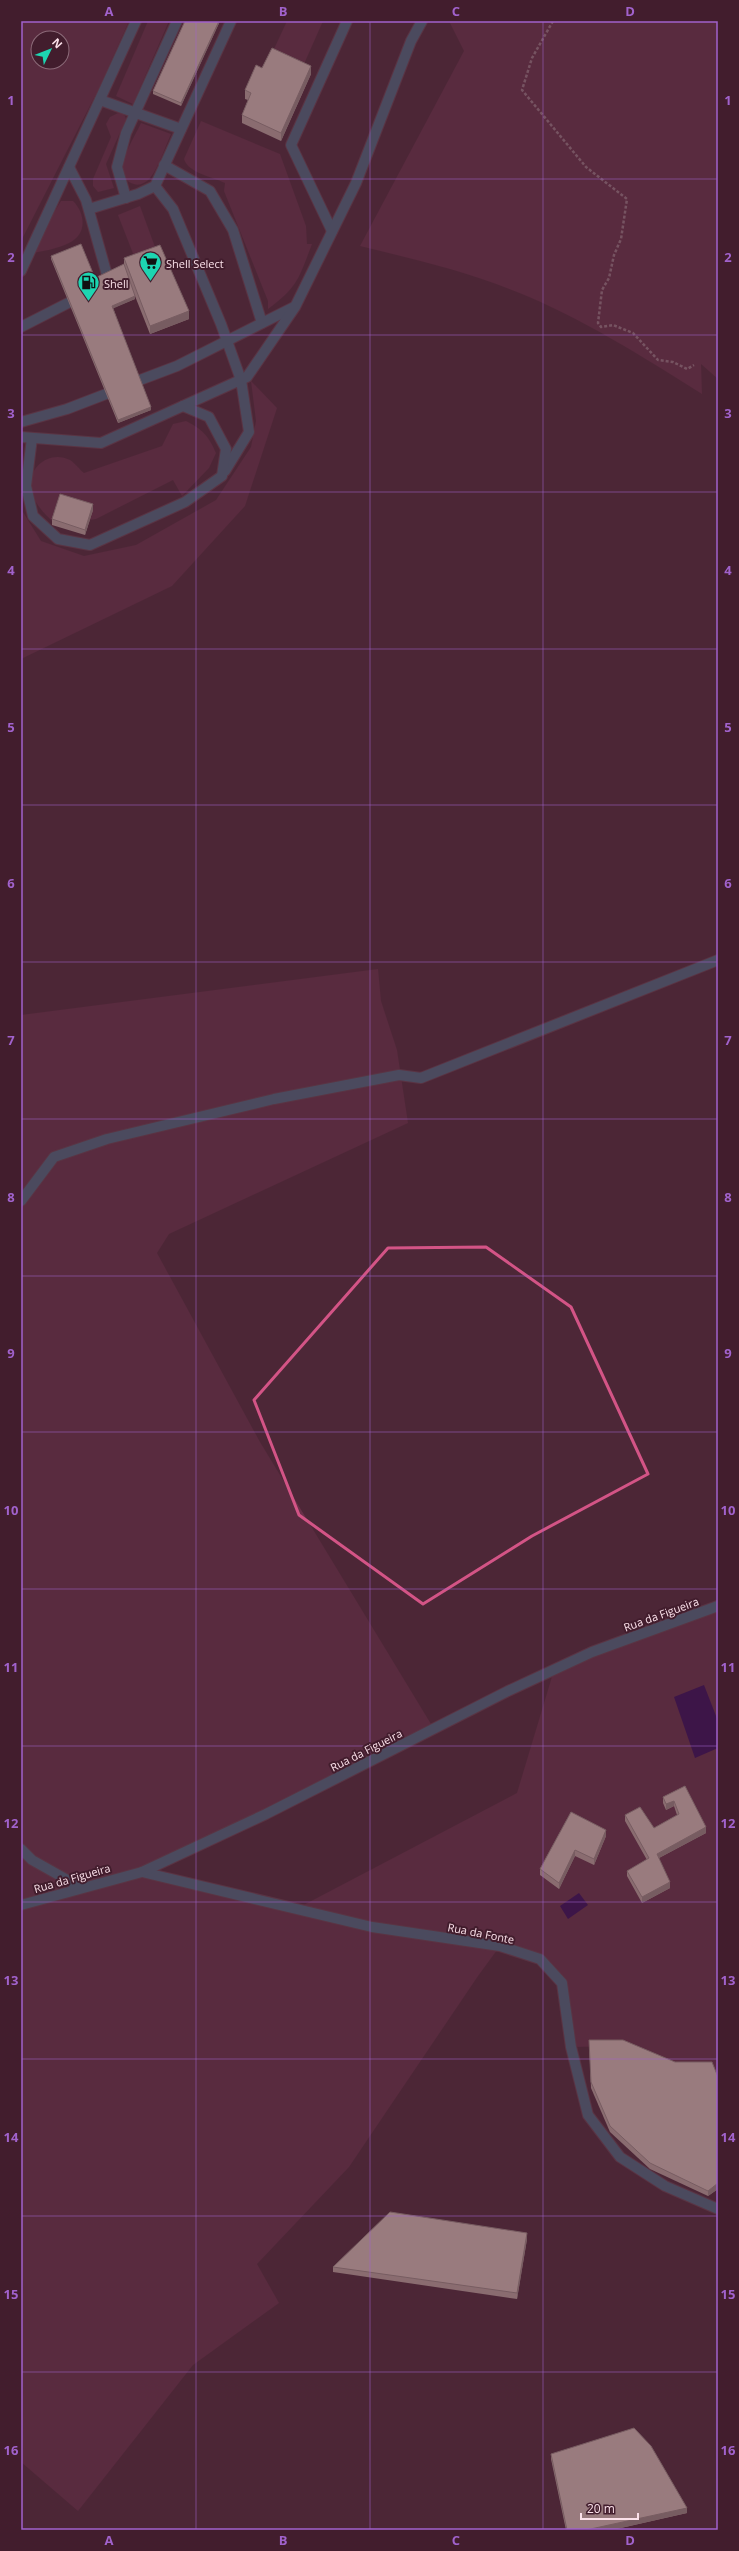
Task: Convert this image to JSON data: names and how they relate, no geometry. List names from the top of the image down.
{
  "streets": {
    "street": ["Rua da Figueira", "Rua da Fonte"]
  },
  "crossings": [
    ["Rua da Figueira", "Rua da Fonte"]
  ],
  "places": {
    "supermarket": ["Shell Select"],
    "fuel station": ["Shell"]
  },
  "scale_bar": "20 m",
  "north": "top right",
  "grid": {
    "columns": [
      "A",
      "B",
      "C",
      "D"
    ],
    "rows": [
      "1",
      "2",
      "3",
      "4",
      "5",
      "6",
      "7",
      "8",
      "9",
      "10",
      "11",
      "12",
      "13",
      "14",
      "15",
      "16"
    ]
  }
}
